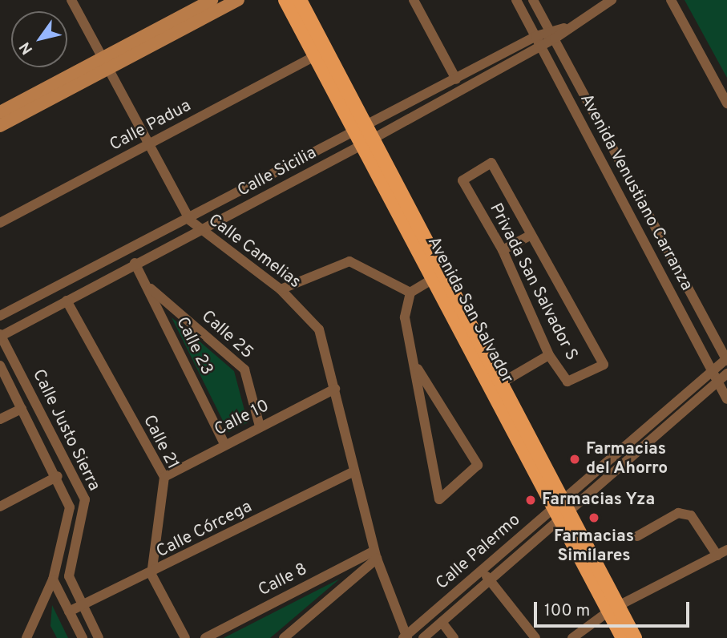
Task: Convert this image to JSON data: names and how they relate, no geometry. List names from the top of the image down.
{
  "streets": {
    "main road": ["Avenida San Salvador"],
    "street": [
      "Calle Padua",
      "Calle Sicilia",
      "Avenida Venustiano Carranza",
      "Calle Camelias",
      "Privada San Salvador S",
      "Calle 25",
      "Calle 23",
      "Calle 10",
      "Calle Justo Sierra",
      "Calle 21",
      "Calle Córcega",
      "Calle Palermo",
      "Calle 8"
    ]
  },
  "crossings": [
    ["Calle Padua", "Calle Camelias"],
    ["Calle Padua", "Avenida San Salvador"],
    ["Calle Sicilia", "Avenida Venustiano Carranza"],
    ["Calle Sicilia", "Calle Camelias"],
    ["Calle Sicilia", "Avenida San Salvador"],
    ["Calle Sicilia", "Calle 23"],
    ["Calle Sicilia", "Calle Justo Sierra"],
    ["Calle Sicilia", "Calle 21"],
    ["Avenida Venustiano Carranza", "Calle Palermo"],
    ["Calle Camelias", "Calle 10"],
    ["Calle Camelias", "Calle Córcega"],
    ["Calle Camelias", "Calle Palermo"],
    ["Calle Camelias", "Calle 8"],
    ["Avenida San Salvador", "Calle Palermo"],
    ["Calle 25", "Calle 23"],
    ["Calle 25", "Calle 10"],
    ["Calle 23", "Calle 10"],
    ["Calle 10", "Calle 21"],
    ["Calle Justo Sierra", "Calle Córcega"],
    ["Calle 21", "Calle Córcega"]
  ],
  "places": ["Farmacias del Ahorro", "Farmacias Yza", "Farmacias Similares"],
  "scale_bar": "100 m",
  "north": "bottom left"
}
